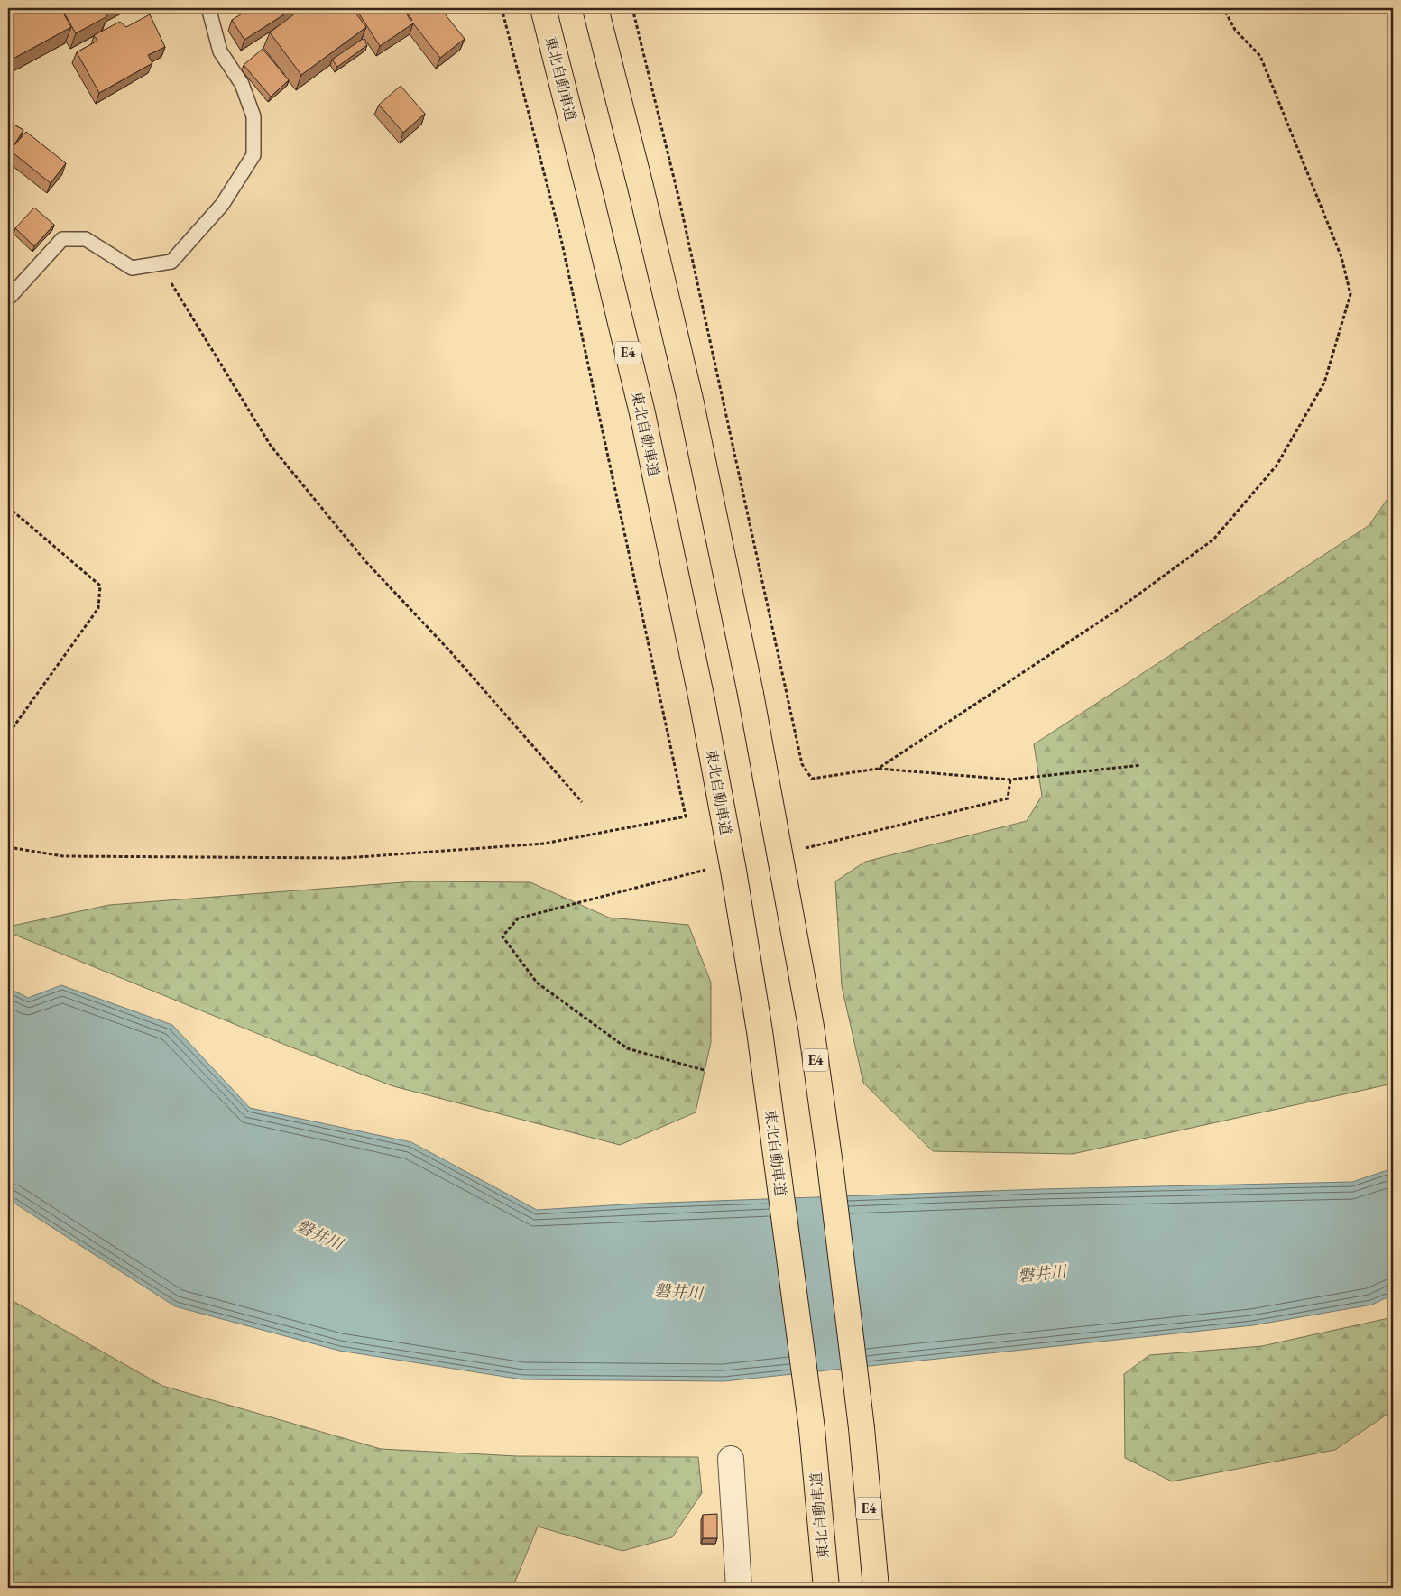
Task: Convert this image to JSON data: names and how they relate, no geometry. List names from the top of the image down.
{
  "streets": {
    "highway": ["東北自動車道", "E4"]
  },
  "water": ["磐井川"]
}
